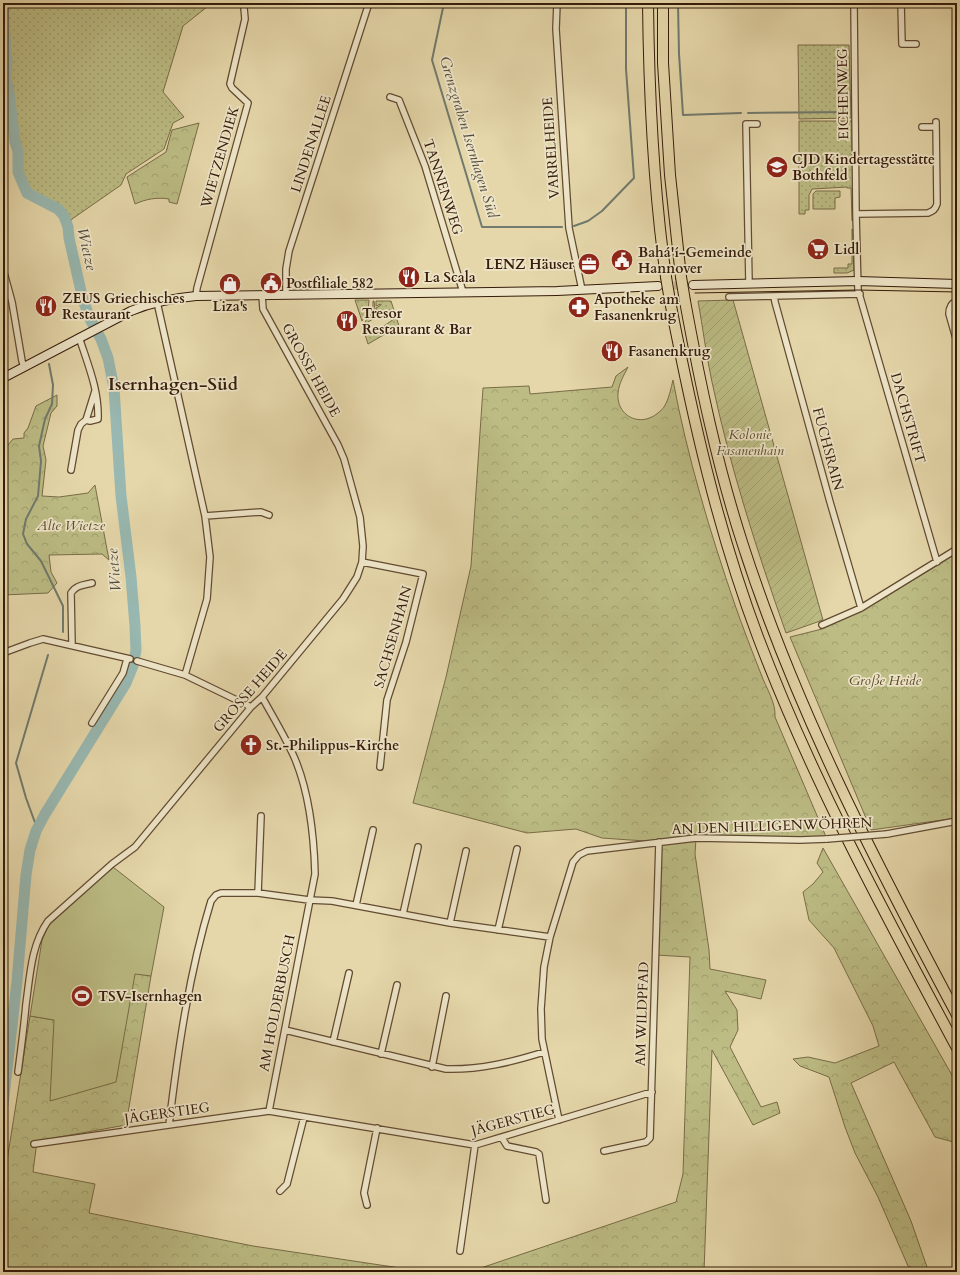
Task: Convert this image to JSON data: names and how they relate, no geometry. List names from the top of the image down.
{
  "streets": {
    "street": [
      "EICHENWEG",
      "LINDENALLEE",
      "VARRELHEIDE",
      "WIETZENDIEK",
      "TANNENWEG",
      "GROSSE HEIDE",
      "DACHSTRIFT",
      "FUCHSRAIN",
      "SACHSENHAIN",
      "AN DEN HILLIGENWÖHREN",
      "AM HOLDERBUSCH",
      "AM WILDPFAD",
      "JÄGERSTIEG"
    ]
  },
  "crossings": [
    ["EICHENWEG", "DACHSTRIFT"],
    ["GROSSE HEIDE", "SACHSENHAIN"],
    ["GROSSE HEIDE", "AM HOLDERBUSCH"],
    ["AN DEN HILLIGENWÖHREN", "AM WILDPFAD"],
    ["AN DEN HILLIGENWÖHREN", "JÄGERSTIEG"],
    ["AM HOLDERBUSCH", "JÄGERSTIEG"],
    ["AM WILDPFAD", "JÄGERSTIEG"]
  ],
  "districts": ["Isernhagen-Süd"],
  "water": ["Grenzgraben Isernhagen Süd", "Wietze"],
  "parks": ["Kolonie Fasanenhain", "Alte Wietze", "Große Heide"],
  "places": {
    "school or university": ["CJD Kindertagesstätte Bothfeld"],
    "supermarket": ["Lidl"],
    "public building": ["Bahá'í-Gemeinde Hannover", "Postfiliale 582"],
    "office": ["LENZ Häuser"],
    "restaurant": [
      "La Scala",
      "ZEUS Griechisches Restaurant",
      "Tresor Restaurant & Bar",
      "Fasanenkrug"
    ],
    "shop": ["Liza's"],
    "pharmacy": ["Apotheke am Fasanenkrug"],
    "church": ["St.-Philippus-Kirche"],
    "sports": ["TSV-Isernhagen"]
  }
}
